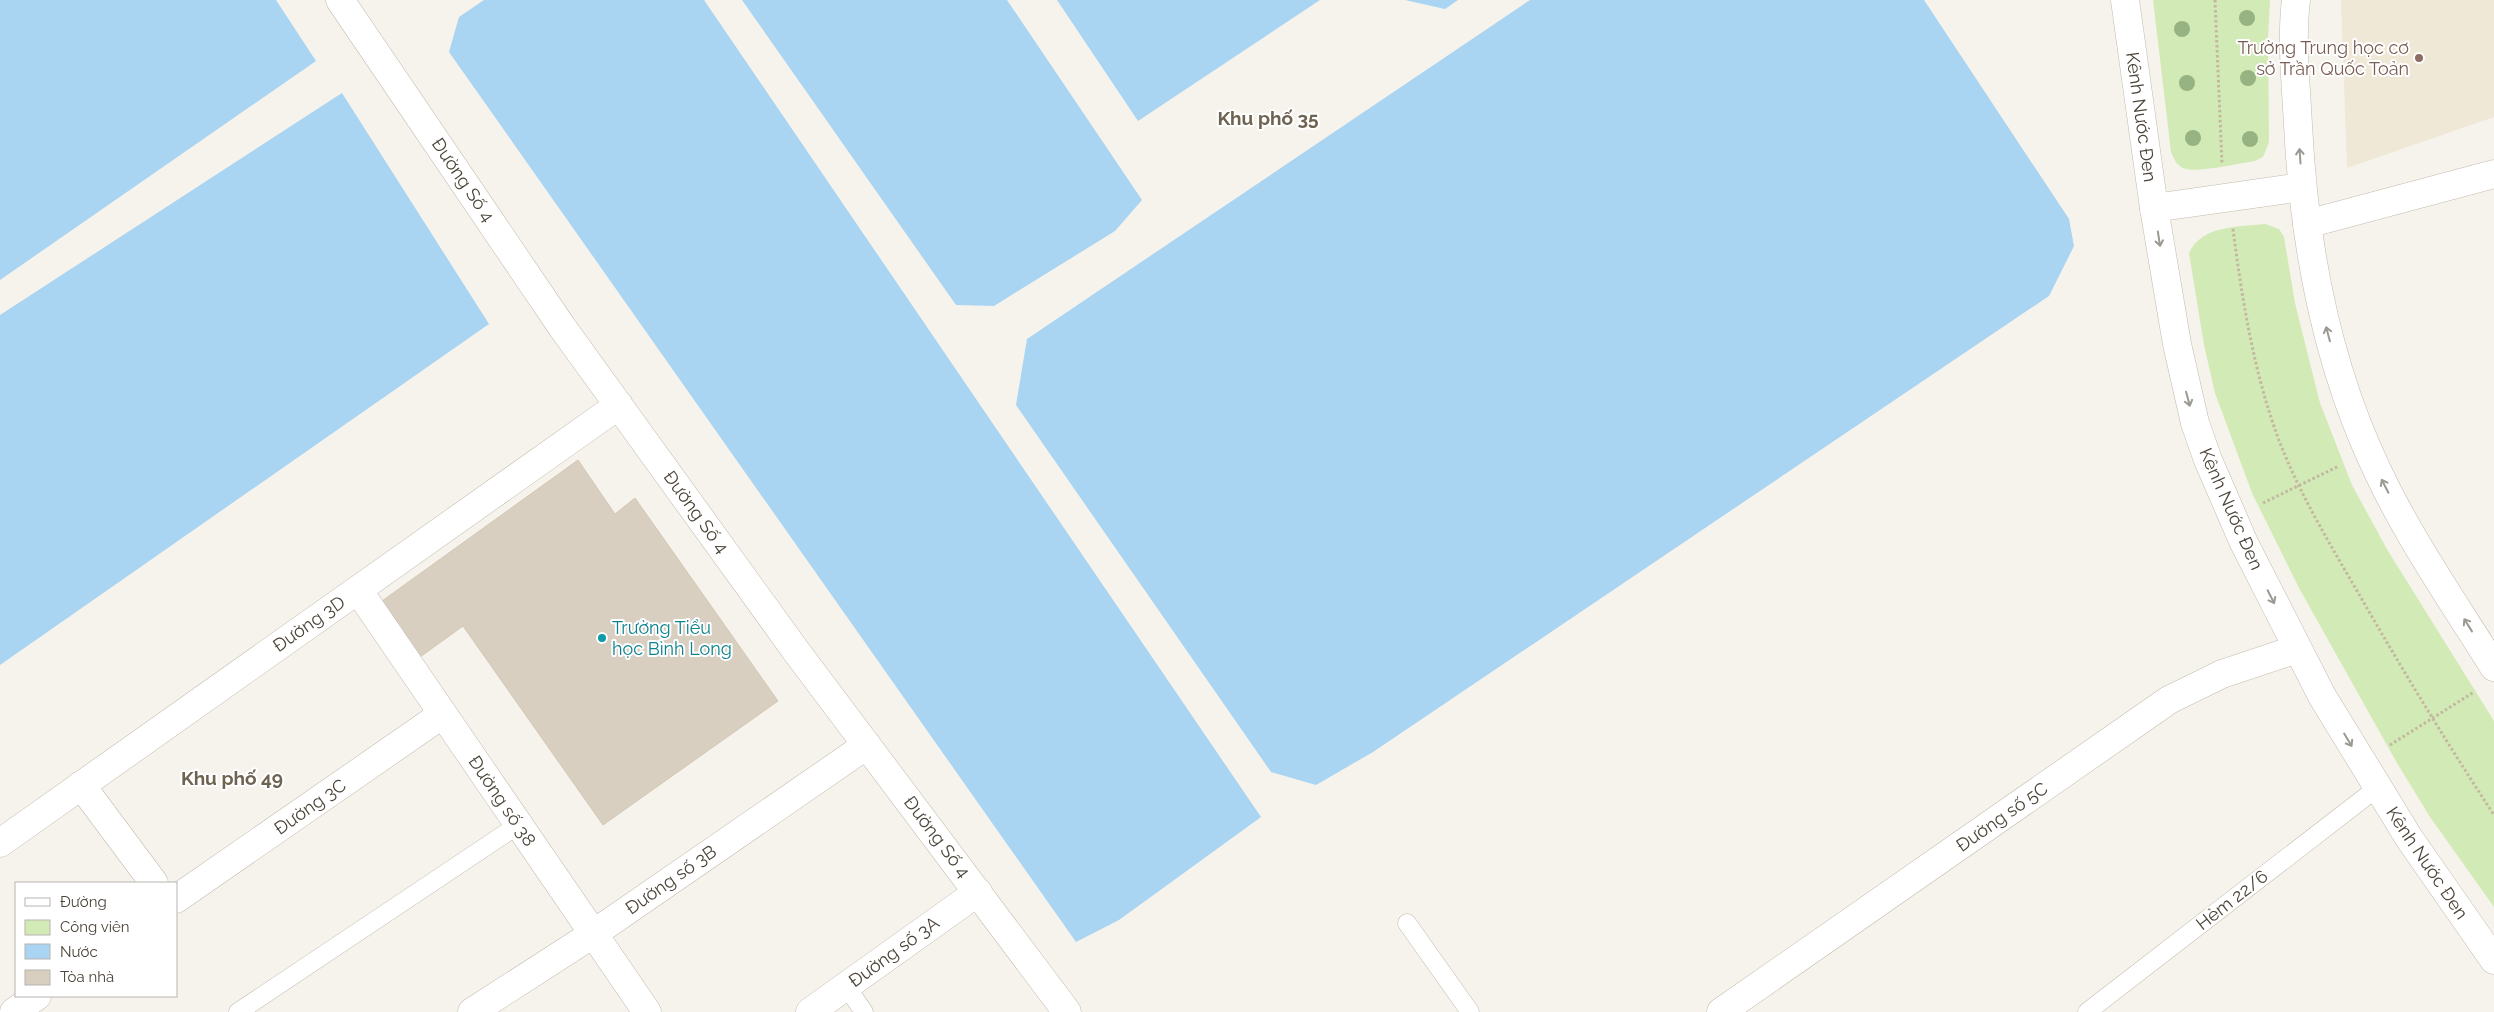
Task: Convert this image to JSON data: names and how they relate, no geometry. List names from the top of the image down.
{
  "streets": {
    "street": [
      "Kênh Nước Đen",
      "Đường Số 4",
      "Đường 3D",
      "Đường số 38",
      "Đường 3C",
      "Đường số 5C",
      "Đường số 3B",
      "Đường số 3A"
    ],
    "lane": ["Hẻm 22/6"]
  },
  "crossings": [
    ["Kênh Nước Đen", "Đường số 5C"],
    ["Kênh Nước Đen", "Hẻm 22/6"],
    ["Đường Số 4", "Đường 3D"],
    ["Đường Số 4", "Đường số 3B"],
    ["Đường Số 4", "Đường số 3A"],
    ["Đường 3D", "Đường số 38"],
    ["Đường số 38", "Đường 3C"],
    ["Đường số 38", "Đường số 3B"]
  ],
  "districts": ["Khu phố 35", "Khu phố 49"],
  "places": ["Trường Trung học cơ sở Trần Quốc Toản", "Trường Tiểu học Bình Long"],
  "legend": [
    "Đường",
    "Công viên",
    "Nước",
    "Tòa nhà"
  ]
}
